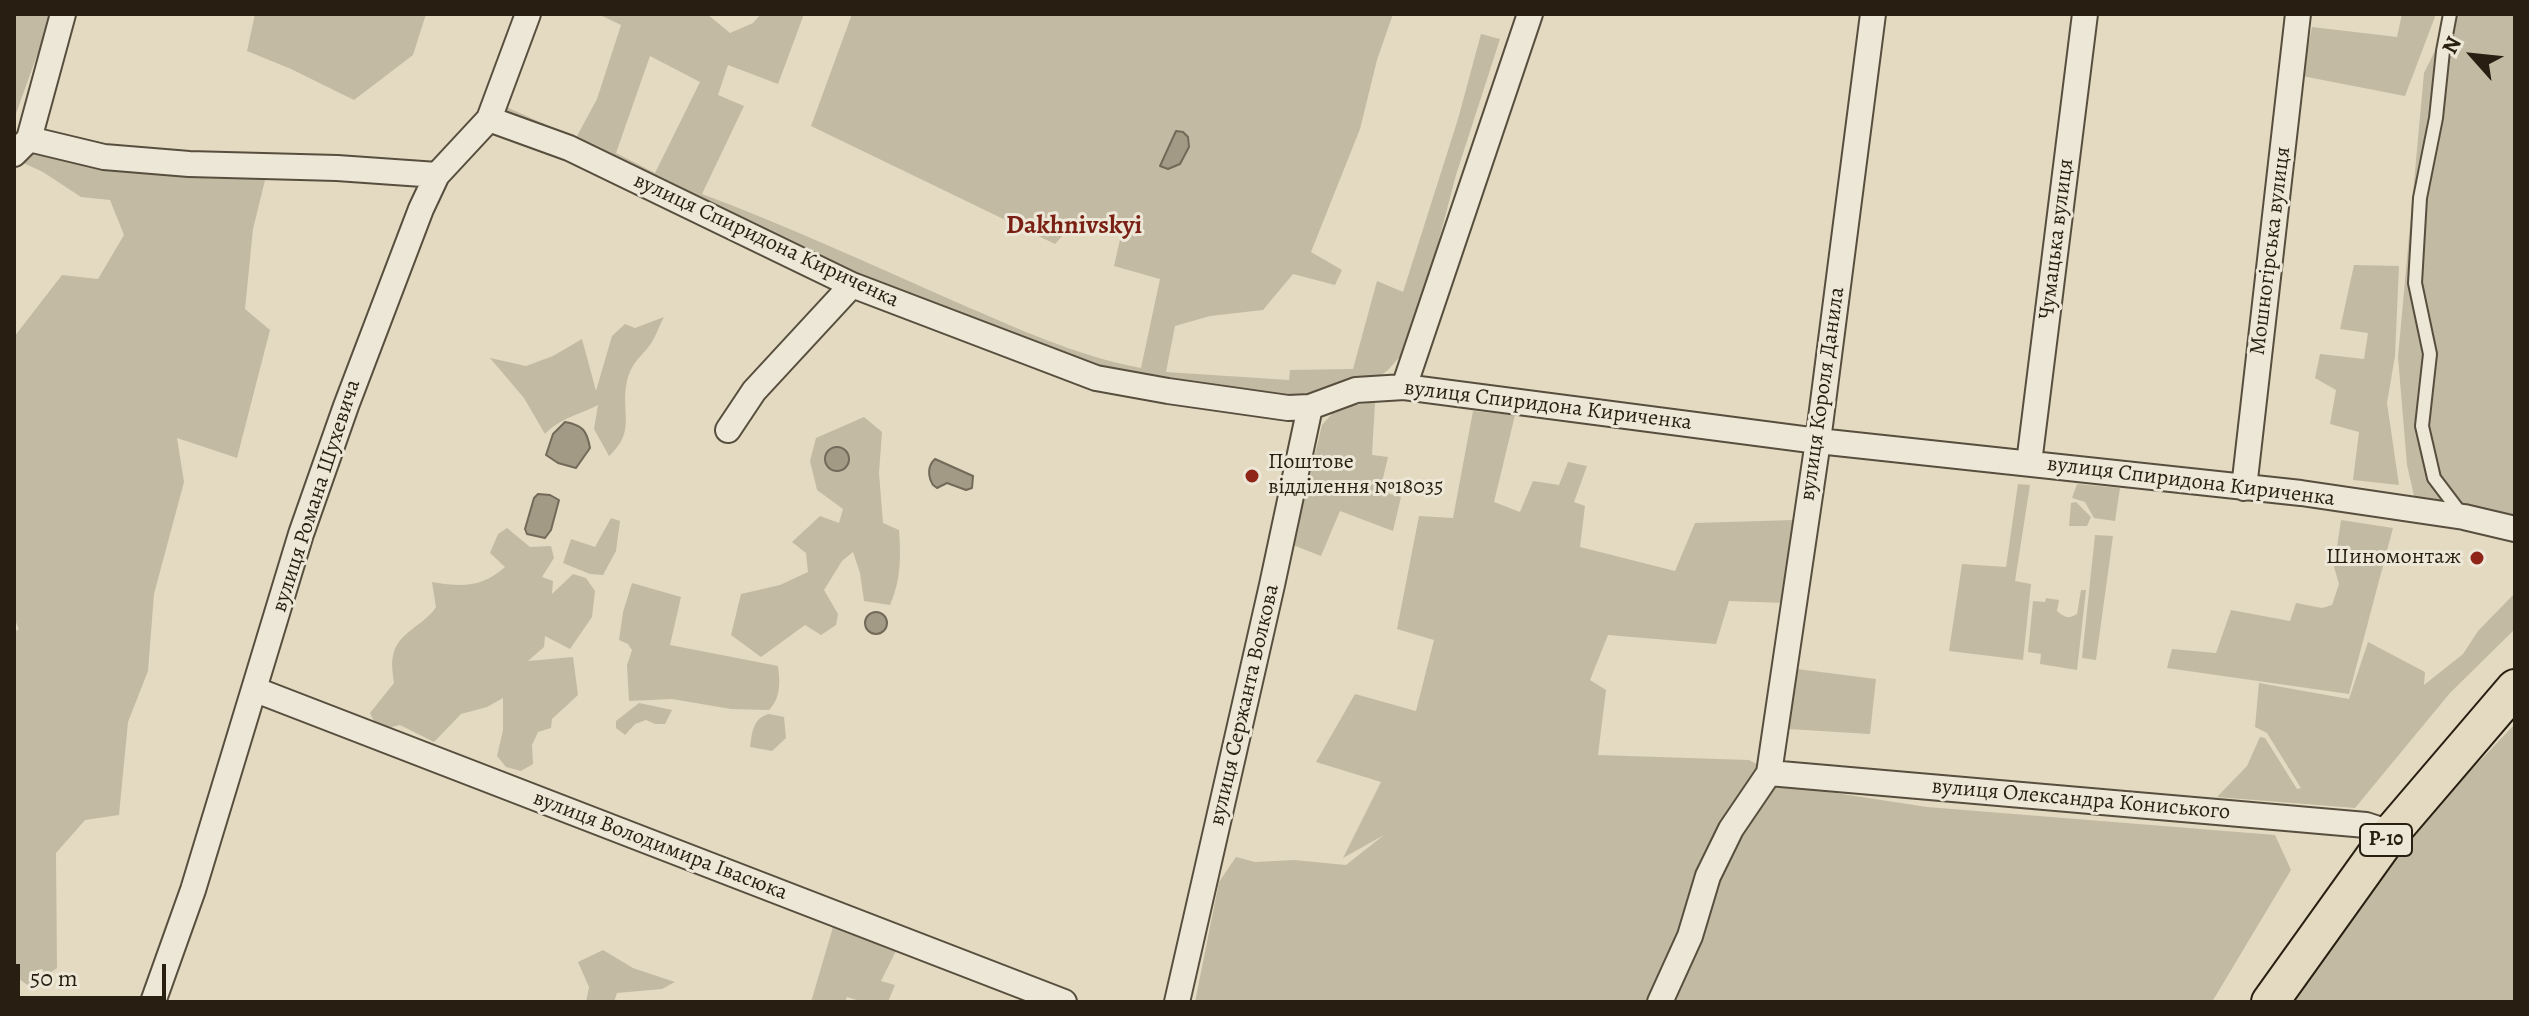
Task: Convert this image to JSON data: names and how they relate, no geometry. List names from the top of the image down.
{
  "streets": {
    "main road": ["Р-10"],
    "street": [
      "Чумацька вулиця",
      "вулиця Спиридона Кириченка",
      "Мошногірська вулиця",
      "вулиця Короля Данила",
      "вулиця Романа Шухевича",
      "вулиця Сержанта Волкова",
      "вулиця Олександра Кониського",
      "вулиця Володимира Івасюка"
    ]
  },
  "crossings": [
    ["Чумацька вулиця", "вулиця Спиридона Кириченка"],
    ["вулиця Спиридона Кириченка", "Мошногірська вулиця"],
    ["вулиця Спиридона Кириченка", "вулиця Короля Данила"],
    ["вулиця Спиридона Кириченка", "вулиця Романа Шухевича"],
    ["вулиця Спиридона Кириченка", "вулиця Сержанта Волкова"],
    ["вулиця Короля Данила", "вулиця Олександра Кониського"],
    ["вулиця Романа Шухевича", "вулиця Володимира Івасюка"],
    ["вулиця Олександра Кониського", "Р-10"]
  ],
  "districts": ["Dakhnivskyi"],
  "places": ["Поштове відділення №18035", "Шиномонтаж"],
  "scale_bar": "50 m",
  "north": "top left"
}
